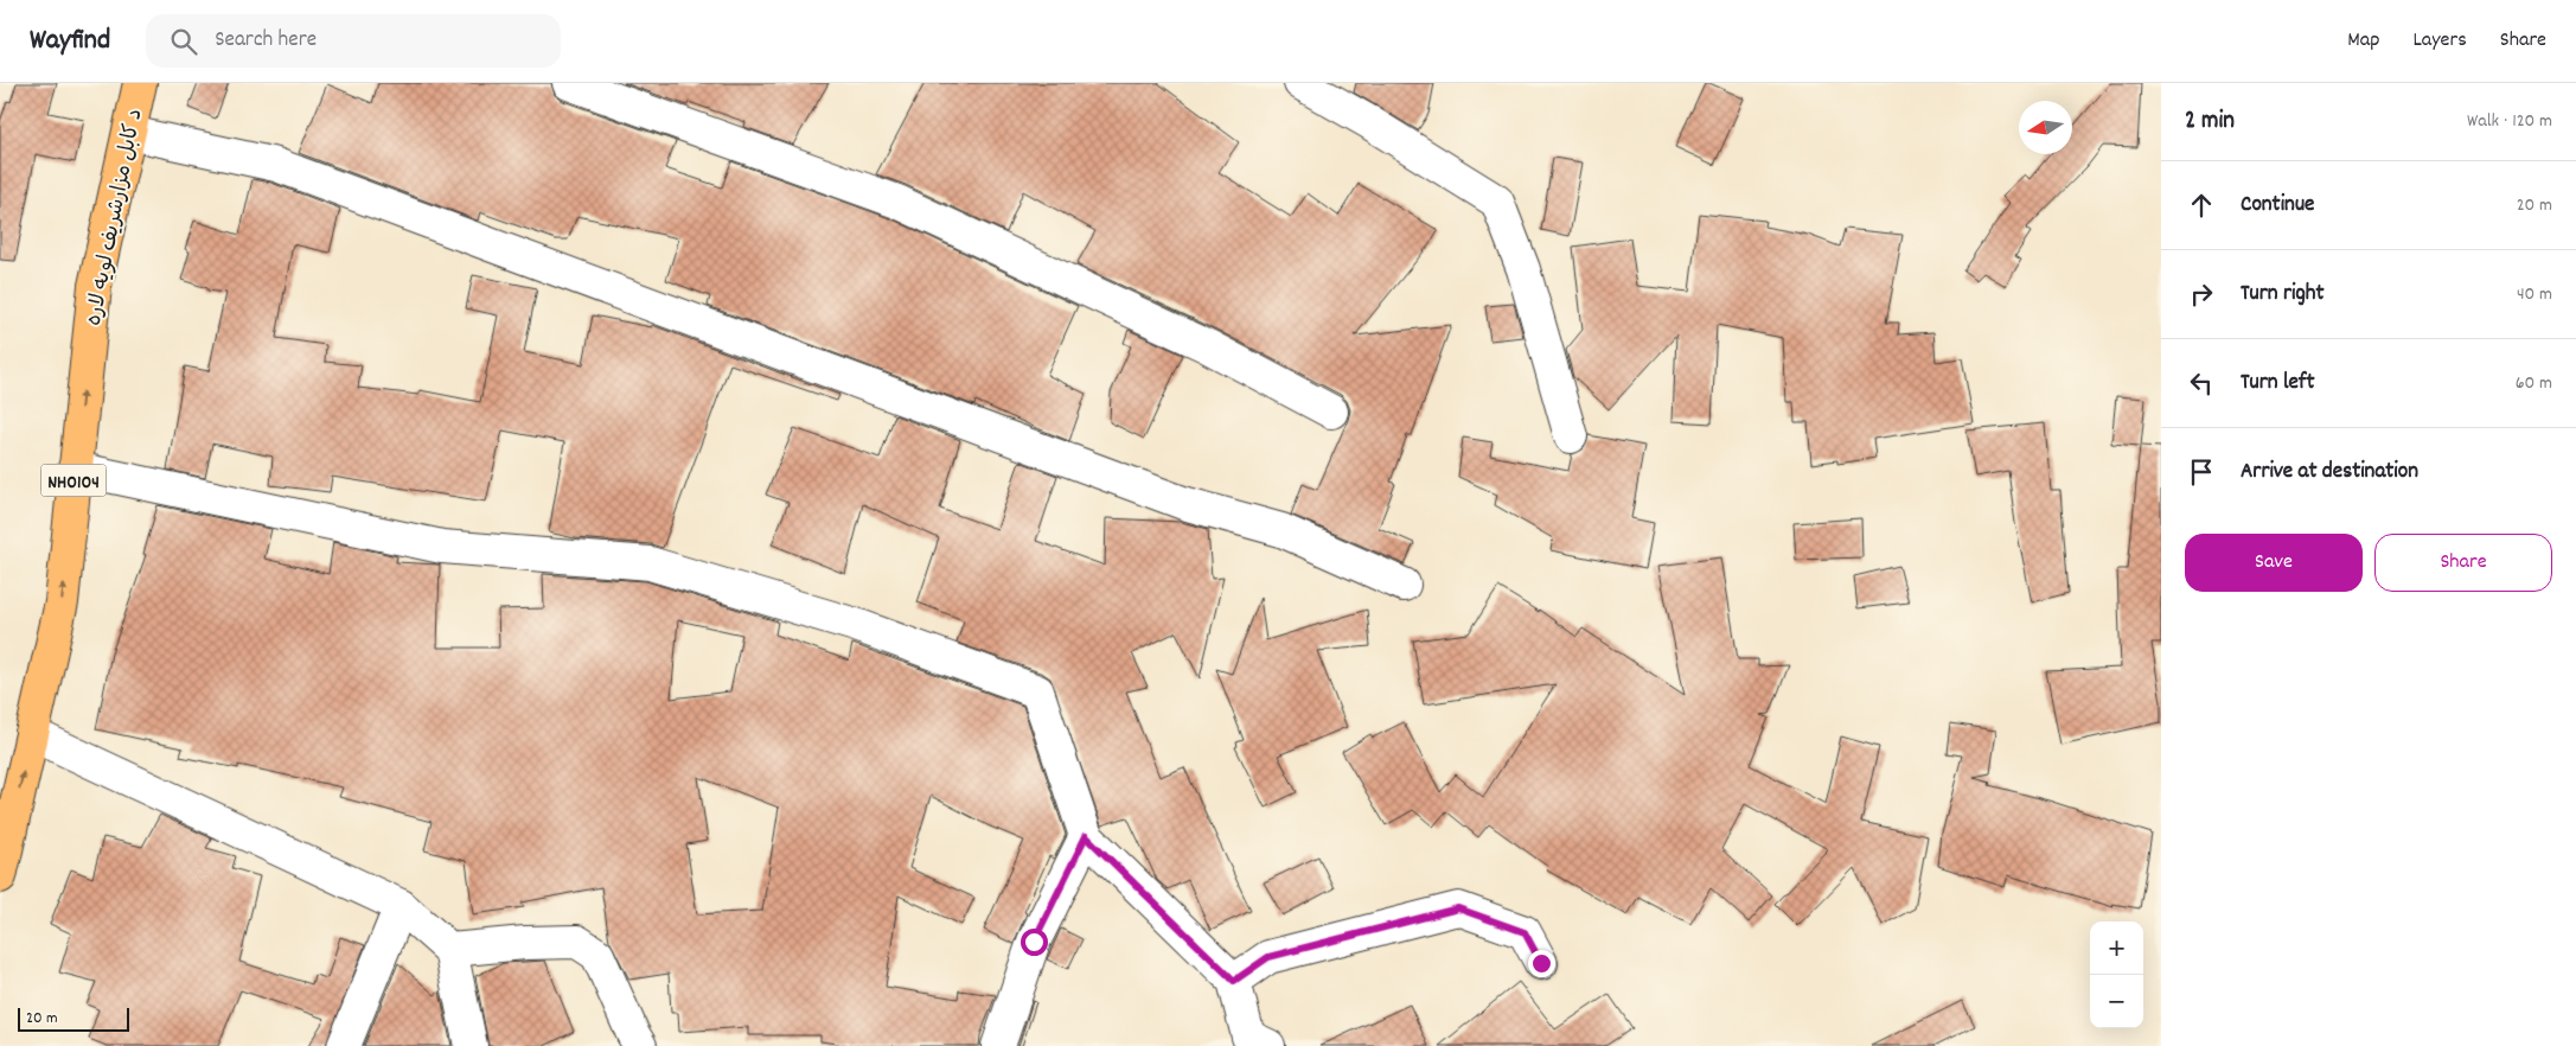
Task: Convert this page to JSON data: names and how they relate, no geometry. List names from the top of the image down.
{
  "streets": {
    "highway": ["د کابل مزارشریف لویه لاره", "NH0104"]
  },
  "one_way": ["د کابل مزارشریف لویه لاره"],
  "scale_bar": "20 m",
  "north": "left",
  "page": {
    "header": "Wayfind",
    "search": "Search here",
    "nav": ["Map", "Layers", "Share"],
    "heading": ["2 min", "Walk · 120 m"],
    "list": [
      ["Continue", "20 m"],
      ["Turn right", "40 m"],
      ["Turn left", "60 m"],
      "Arrive at destination"
    ],
    "buttons": ["Save", "Share"],
    "map_buttons": ["+", "−"],
    "scale": "20 m"
  }
}
